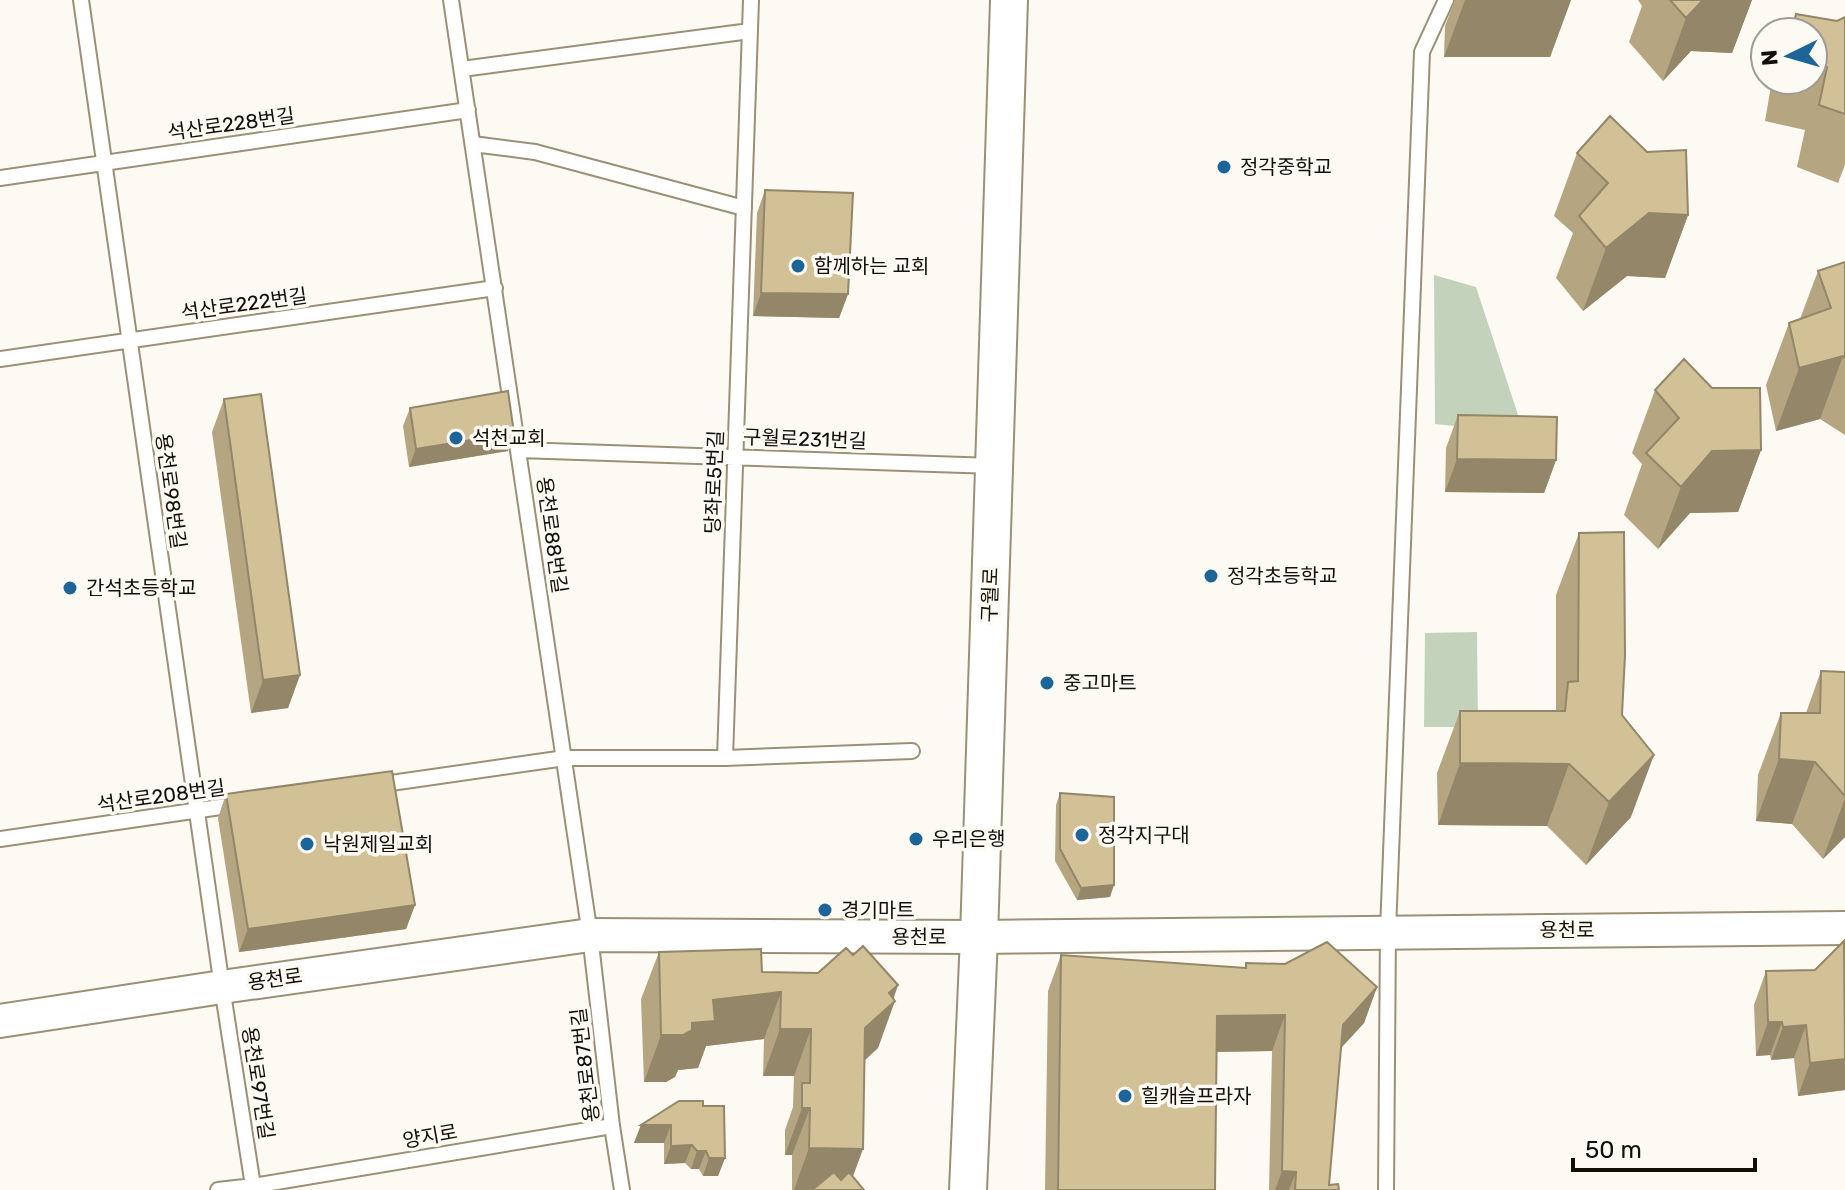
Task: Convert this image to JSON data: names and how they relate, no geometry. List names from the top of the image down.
{
  "streets": {
    "main road": ["구월로"],
    "street": ["용천로"],
    "lane": [
      "석산로228번길",
      "석산로222번길",
      "구월로231번길",
      "당좌로5번길",
      "용천로98번길",
      "용천로88번길",
      "석산로208번길",
      "용천로87번길",
      "용천로97번길",
      "양지로"
    ]
  },
  "crossings": [
    ["석산로228번길", "용천로98번길"],
    ["석산로228번길", "용천로88번길"],
    ["석산로222번길", "용천로98번길"],
    ["석산로222번길", "용천로88번길"],
    ["구월로231번길", "당좌로5번길"],
    ["구월로231번길", "용천로88번길"],
    ["구월로231번길", "구월로"],
    ["용천로98번길", "석산로208번길"],
    ["용천로98번길", "용천로"],
    ["용천로98번길", "용천로97번길"],
    ["용천로88번길", "용천로"],
    ["용천로88번길", "용천로87번길"],
    ["구월로", "용천로"],
    ["용천로", "용천로87번길"],
    ["용천로", "용천로97번길"],
    ["용천로87번길", "양지로"],
    ["용천로97번길", "양지로"]
  ],
  "places": [
    "정각중학교",
    "함께하는 교회",
    "석천교회",
    "정각초등학교",
    "간석초등학교",
    "중고마트",
    "정각지구대",
    "우리은행",
    "낙원제일교회",
    "경기마트",
    "힐캐슬프라자"
  ],
  "scale_bar": "50 m",
  "north": "left"
}
